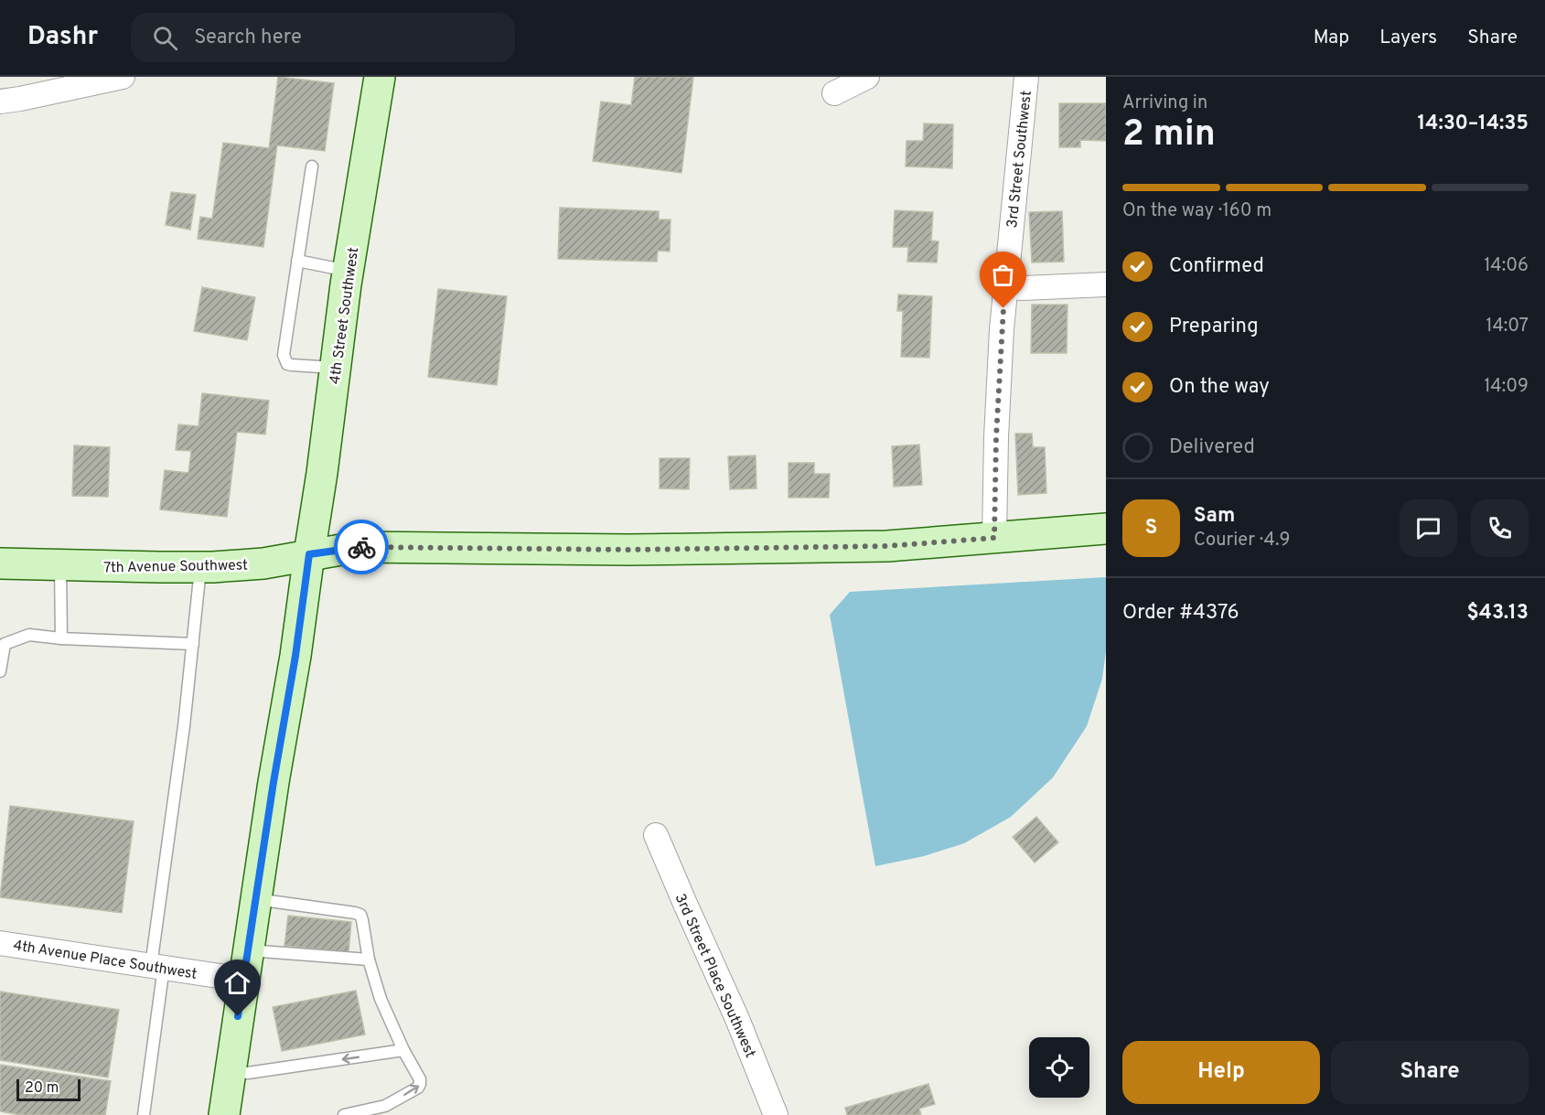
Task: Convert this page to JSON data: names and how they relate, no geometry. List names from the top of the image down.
{
  "streets": {
    "main road": ["4th Street Southwest", "7th Avenue Southwest"],
    "street": ["3rd Street Southwest", "4th Avenue Place Southwest", "3rd Street Place Southwest"]
  },
  "crossings": [
    ["3rd Street Southwest", "7th Avenue Southwest"],
    ["4th Street Southwest", "7th Avenue Southwest"],
    ["4th Street Southwest", "4th Avenue Place Southwest"]
  ],
  "scale_bar": "20 m",
  "page": {
    "header": "Dashr",
    "search": "Search here",
    "nav": ["Map", "Layers", "Share"],
    "heading": ["2 min", "Arriving in", "14:30–14:35"],
    "panel": [
      "Sam",
      "Courier · 4.9",
      "Order #4376",
      "$43.13"
    ],
    "bar": "On the way · 160 m",
    "list": [
      ["Confirmed", "14:06"],
      ["Preparing", "14:07"],
      ["On the way", "14:09"],
      "Delivered"
    ],
    "round": "S",
    "buttons": ["Help", "Share"],
    "scale": "20 m"
  }
}
